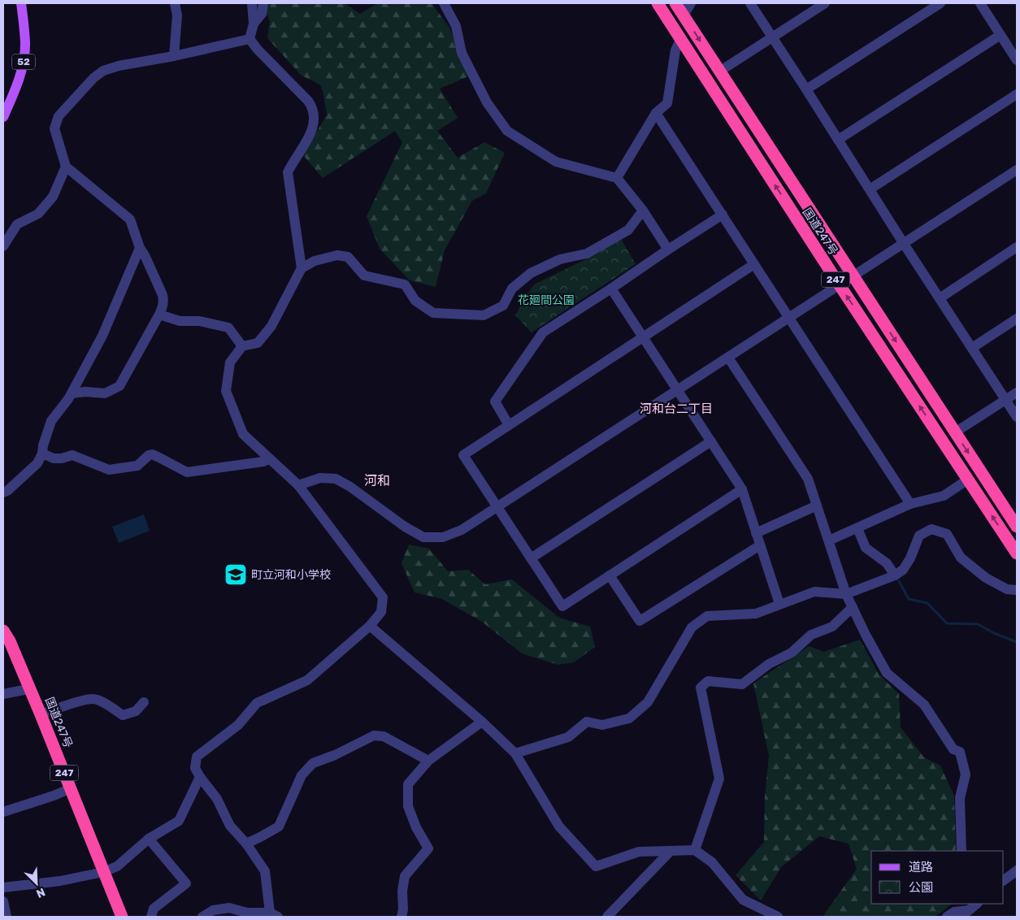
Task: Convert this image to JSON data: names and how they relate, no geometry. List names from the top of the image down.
{
  "streets": {
    "highway": ["国道247号", "247"],
    "main road": ["52"]
  },
  "districts": ["河和台二丁目", "河和"],
  "parks": ["花廻間公園"],
  "places": {
    "school or university": ["町立河和小学校"]
  },
  "legend": ["道路", "公園"],
  "north": "bottom right"
}
